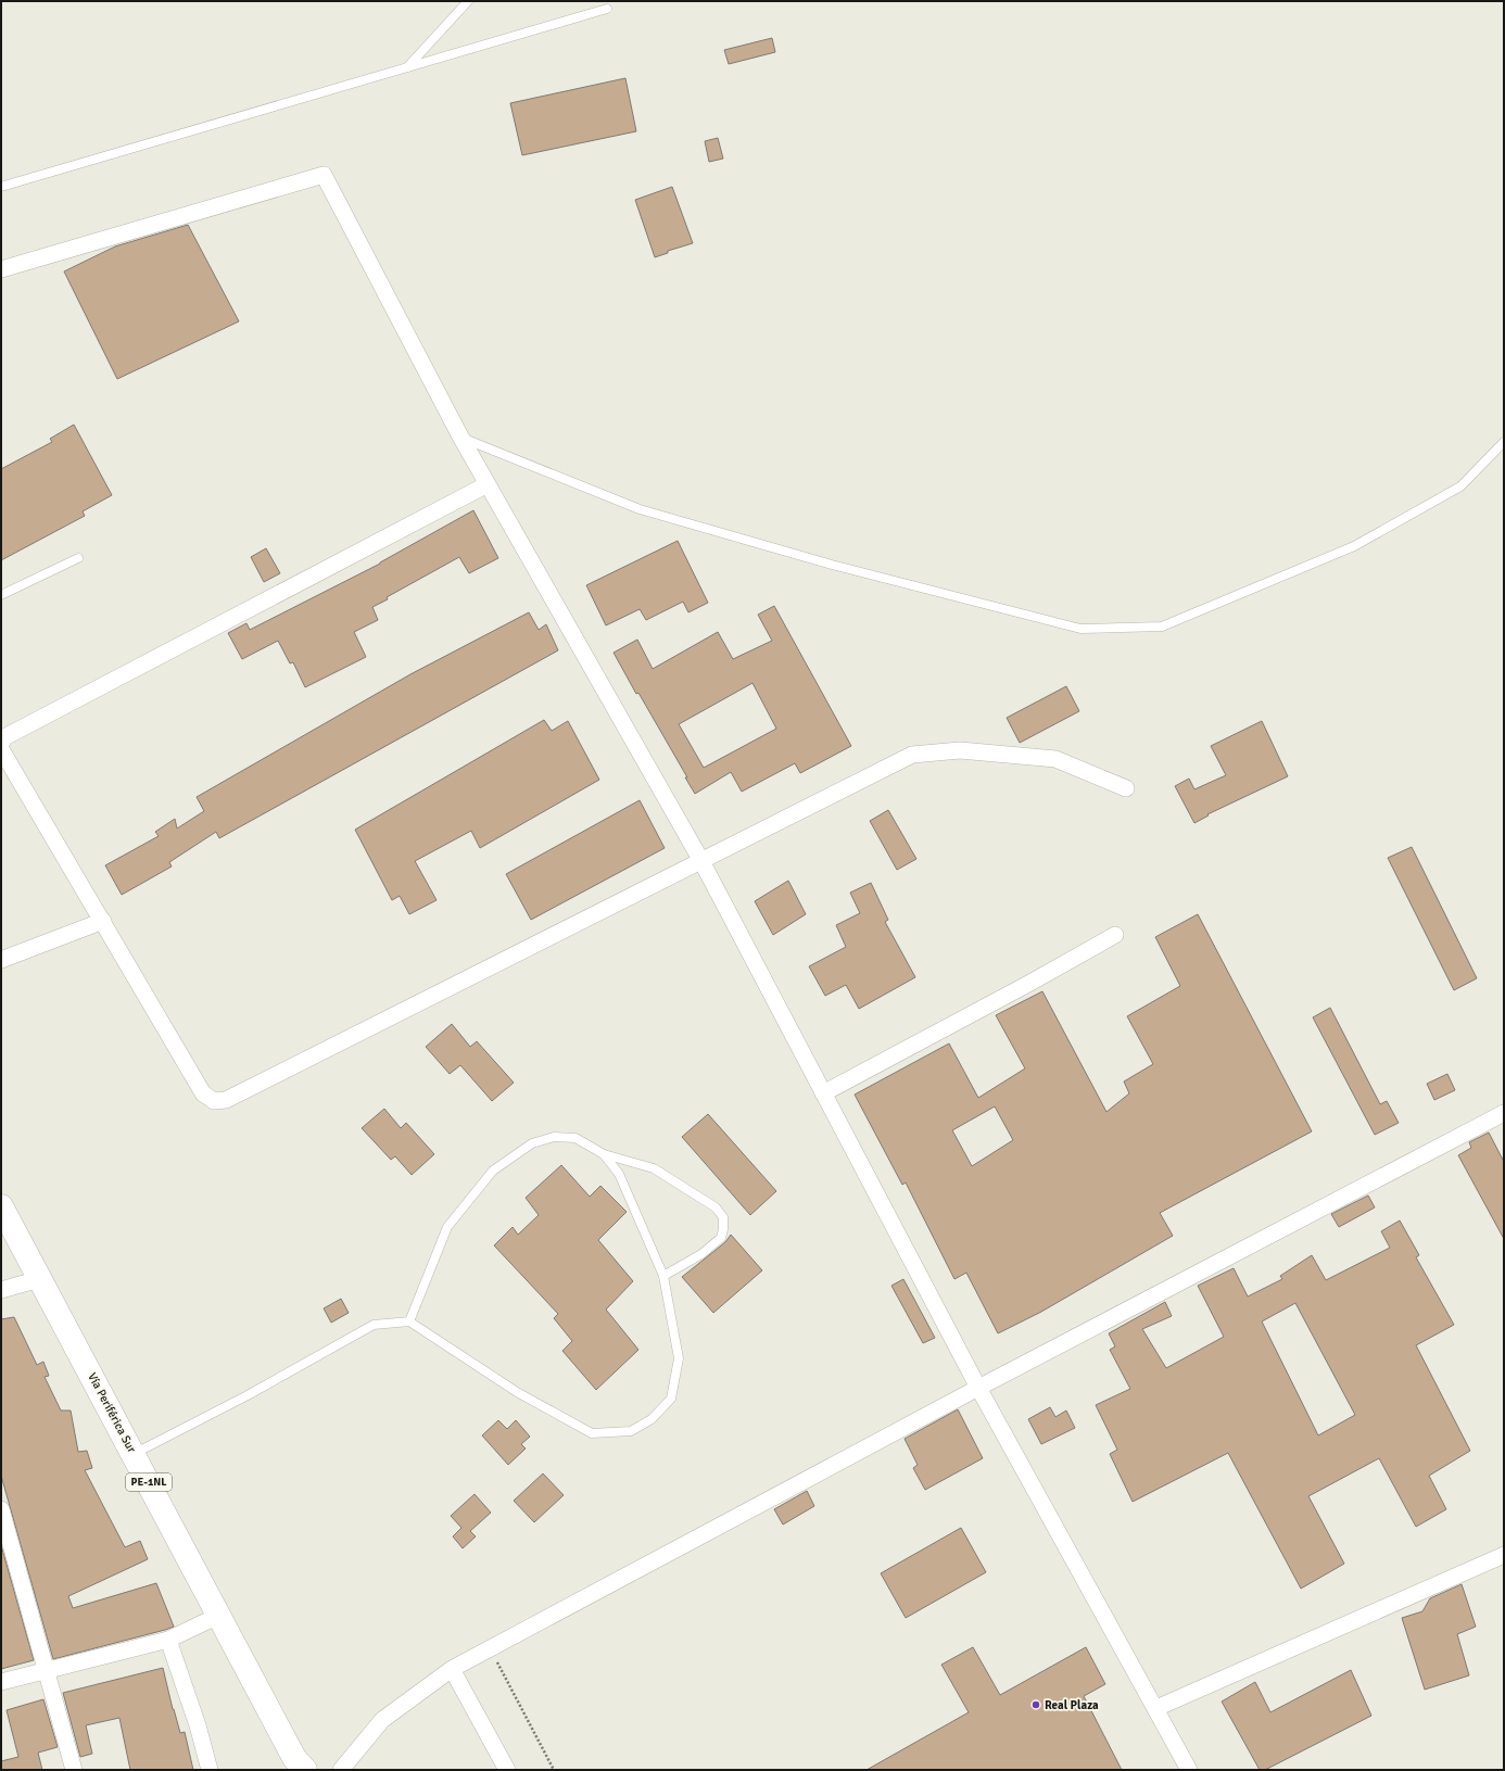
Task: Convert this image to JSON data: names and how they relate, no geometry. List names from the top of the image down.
{
  "streets": {
    "highway": ["Vía Periférica Sur", "PE-1NL"]
  },
  "places": ["Real Plaza"]
}
